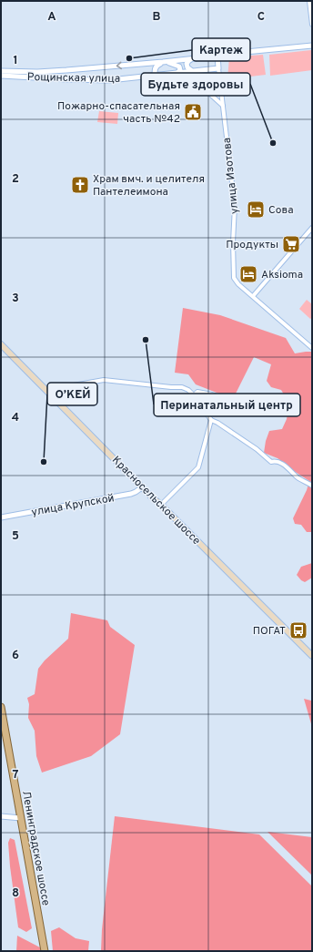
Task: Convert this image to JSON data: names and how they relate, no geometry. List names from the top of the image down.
{
  "streets": {
    "main road": ["Красносельское шоссе", "Ленинградское шоссе"],
    "street": ["Рощинская улица", "улица Изотова", "улица Крупской"]
  },
  "crossings": [
    ["Рощинская улица", "улица Изотова"],
    ["Красносельское шоссе", "улица Крупской"]
  ],
  "places": {
    "other": [
      "Картеж",
      "Будьте здоровы",
      "Перинатальный центр",
      "О’КЕЙ"
    ],
    "public building": ["Пожарно-спасательная часть №42"],
    "church": ["Храм вмч. и целителя Пантелеимона"],
    "hotel": ["Сова", "Aksioma"],
    "supermarket": ["Продукты"],
    "bus stop": ["ПОГАТ"]
  },
  "grid": {
    "columns": ["A", "B", "C"],
    "rows": [
      "1",
      "2",
      "3",
      "4",
      "5",
      "6",
      "7",
      "8"
    ]
  }
}
